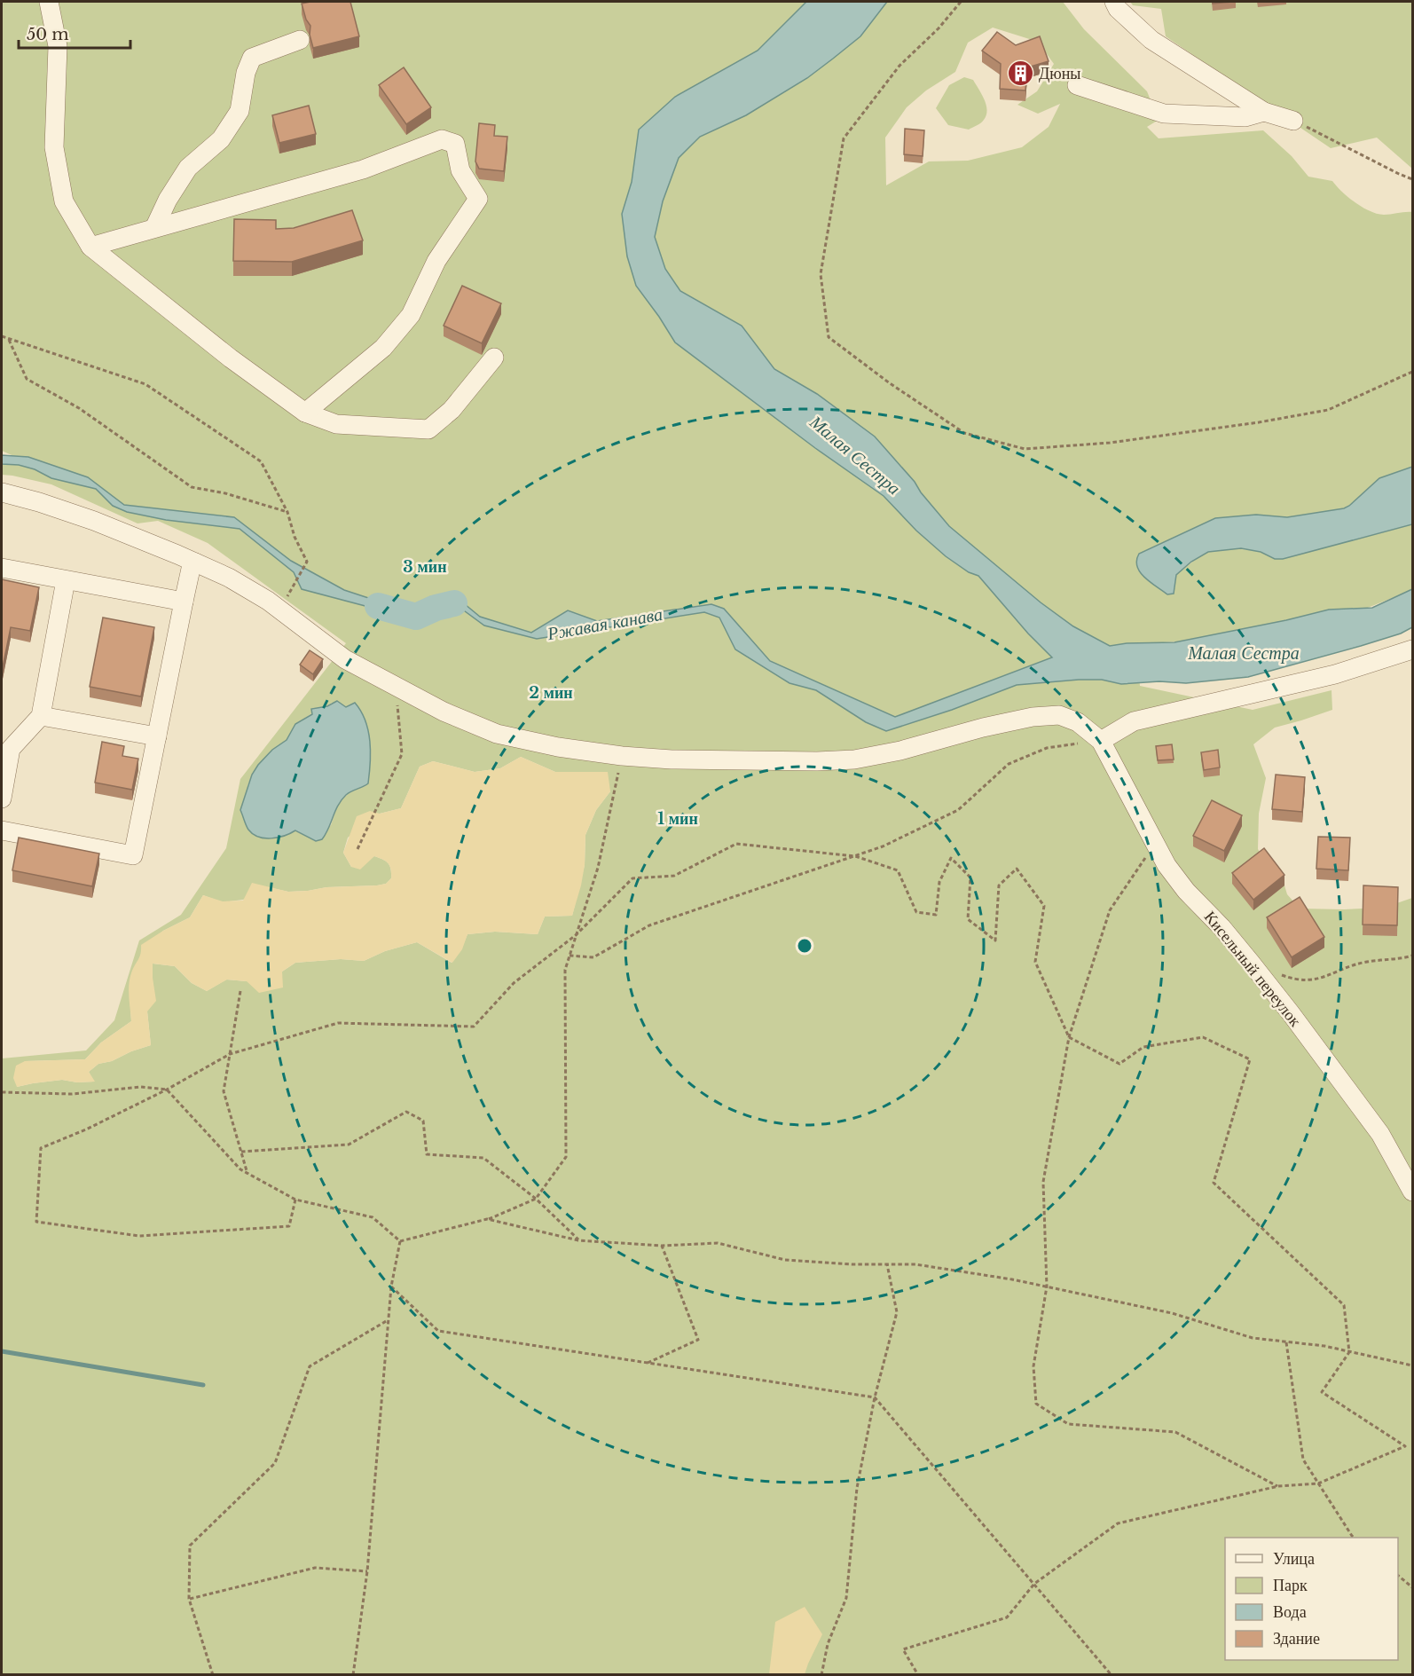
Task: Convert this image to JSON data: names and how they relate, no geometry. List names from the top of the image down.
{
  "streets": {
    "street": ["Кисельный переулок"]
  },
  "water": ["Малая Сестра", "Ржавая канава"],
  "places": {
    "building": ["Дюны"]
  },
  "legend": [
    "Улица",
    "Парк",
    "Вода",
    "Здание"
  ],
  "scale_bar": "50 m",
  "rings": ["3 мин", "2 мин", "1 мин"]
}
